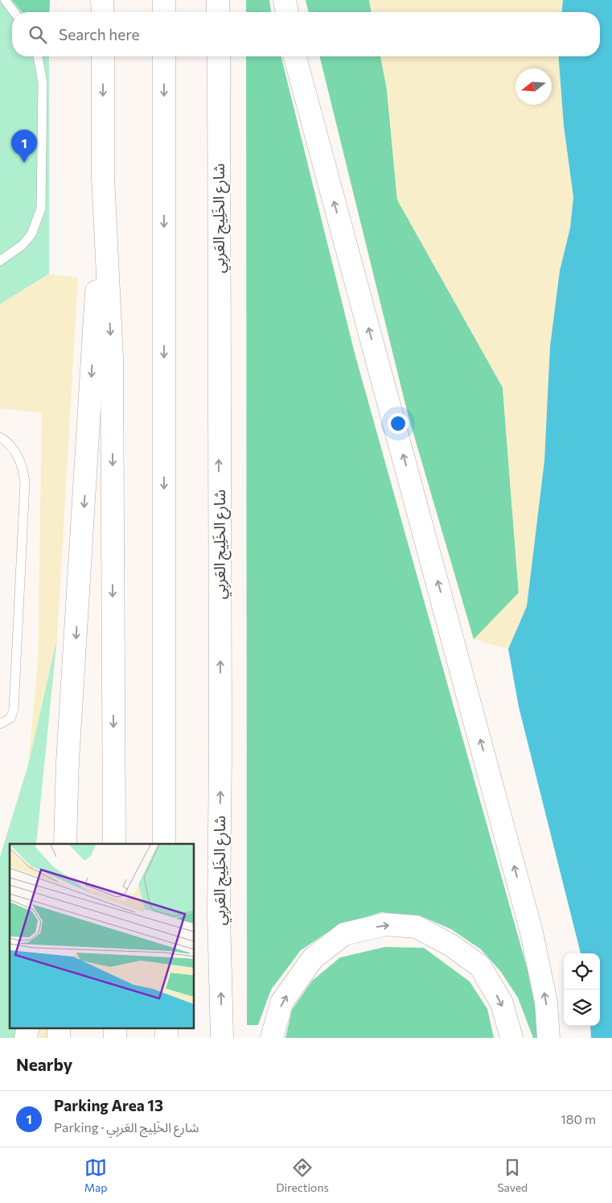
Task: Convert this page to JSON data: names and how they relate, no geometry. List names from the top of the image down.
{
  "streets": {
    "main road": ["شارع الخَلِيج العَربِي"]
  },
  "north": "left",
  "page": {
    "search": "Search here",
    "pins": "1",
    "heading": "Nearby",
    "list": [
      {
        "mark": "1",
        "name": "Parking Area 13",
        "note": "Parking · شارع الخَلِيج العَربِي",
        "value": "180 m"
      }
    ],
    "nav": ["Map", "Directions", "Saved"]
  }
}
